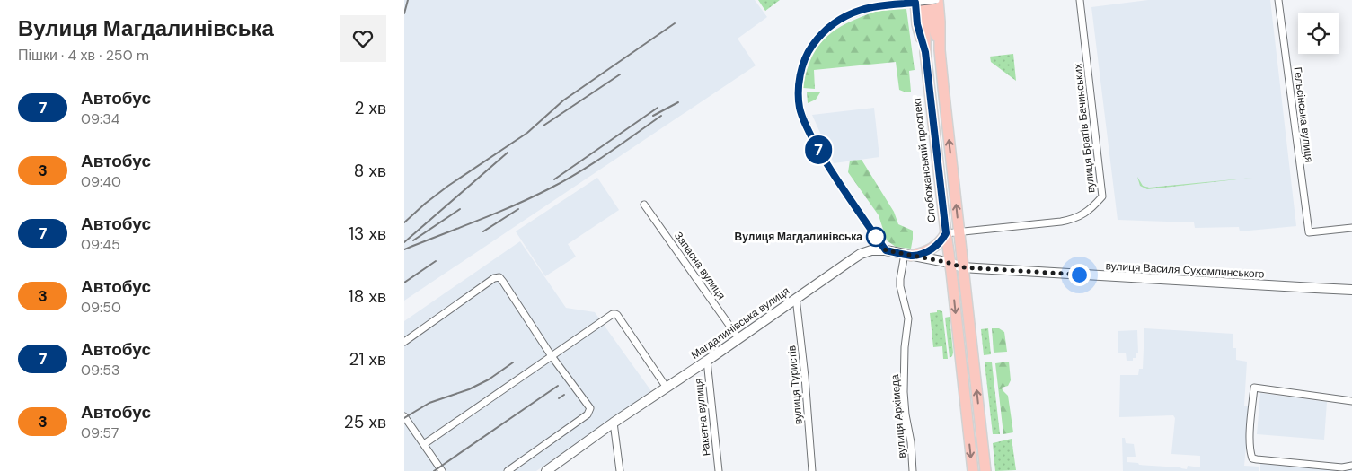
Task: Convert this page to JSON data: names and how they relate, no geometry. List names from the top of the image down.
{
  "streets": {
    "main road": ["Слобожанський проспект"],
    "street": [
      "Гельсінська вулиця",
      "вулиця Братів Бачинських",
      "Запасна вулиця",
      "вулиця Василя Сухомлинського",
      "Магдалинівська вулиця",
      "вулиця Туристів",
      "вулиця Архімеда",
      "Ракетна вулиця"
    ]
  },
  "crossings": [
    ["вулиця Братів Бачинських", "Слобожанський проспект"],
    ["Слобожанський проспект", "Магдалинівська вулиця"],
    ["Запасна вулиця", "Магдалинівська вулиця"],
    ["вулиця Василя Сухомлинського", "Магдалинівська вулиця"],
    ["Магдалинівська вулиця", "вулиця Туристів"],
    ["Магдалинівська вулиця", "вулиця Архімеда"],
    ["Магдалинівська вулиця", "Ракетна вулиця"]
  ],
  "places": ["Вулиця Магдалинівська"],
  "lines": ["bus line 7"],
  "page": {
    "heading": ["Вулиця Магдалинівська", "Пішки · 4 хв · 250 m"],
    "on_map": "7",
    "list": [
      {
        "mark": "7",
        "name": "Автобус",
        "note": "09:34",
        "value": "2 хв"
      },
      {
        "mark": "3",
        "name": "Автобус",
        "note": "09:40",
        "value": "8 хв"
      },
      {
        "mark": "7",
        "name": "Автобус",
        "note": "09:45",
        "value": "13 хв"
      },
      {
        "mark": "3",
        "name": "Автобус",
        "note": "09:50",
        "value": "18 хв"
      },
      {
        "mark": "7",
        "name": "Автобус",
        "note": "09:53",
        "value": "21 хв"
      },
      {
        "mark": "3",
        "name": "Автобус",
        "note": "09:57",
        "value": "25 хв"
      }
    ]
  }
}
